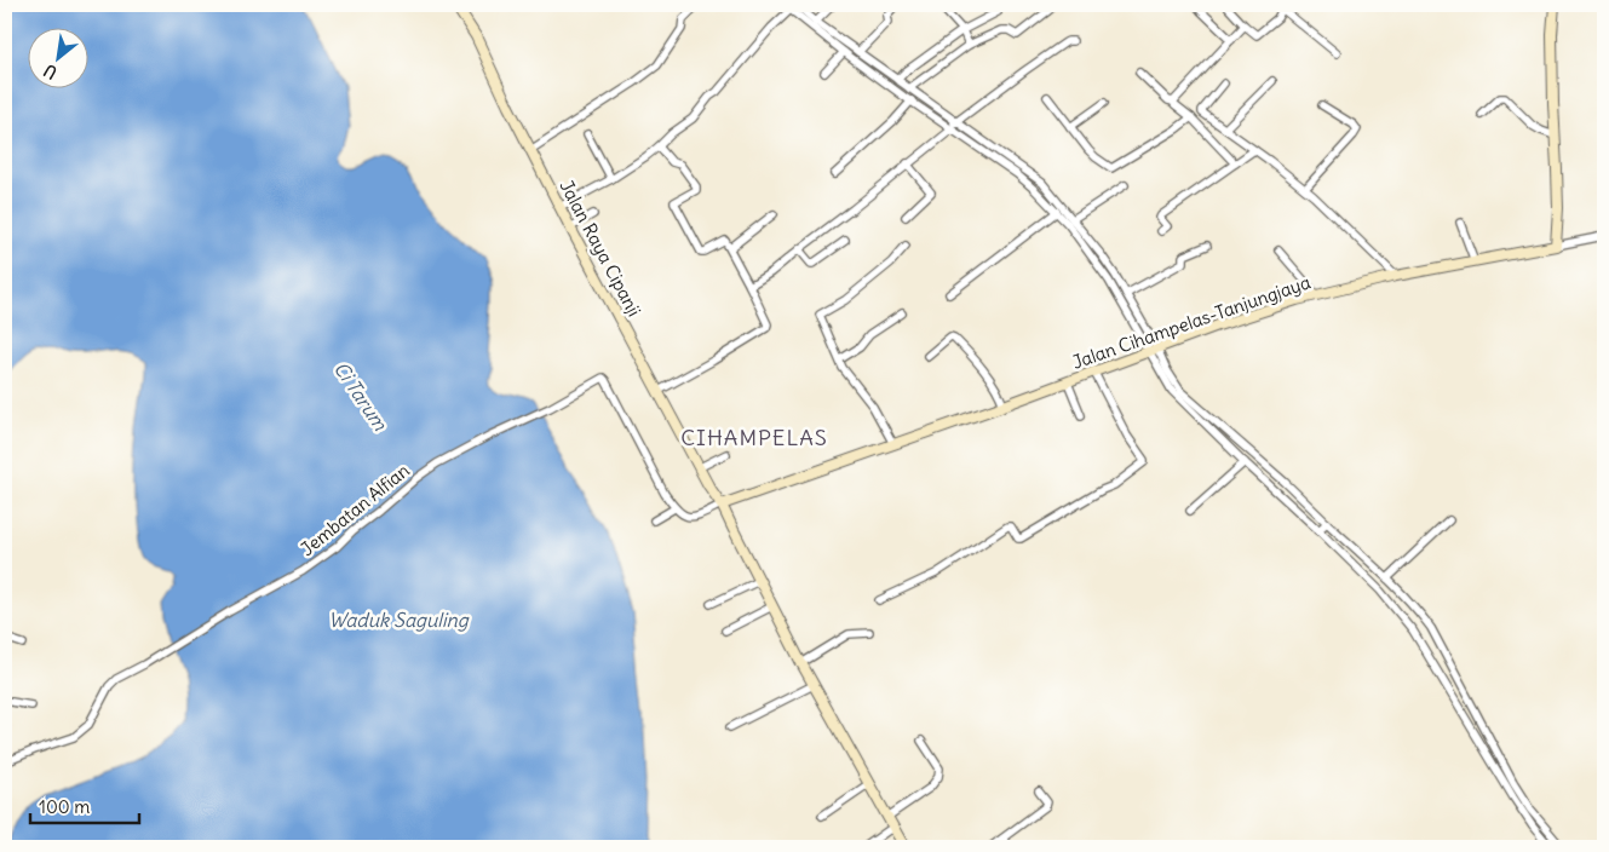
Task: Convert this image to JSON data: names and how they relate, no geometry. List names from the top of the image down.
{
  "streets": {
    "main road": ["Jalan Raya Cipanji", "Jalan Cihampelas-Tanjungjaya"],
    "street": ["Jembatan Alfian"]
  },
  "crossings": [
    ["Jalan Raya Cipanji", "Jalan Cihampelas-Tanjungjaya"]
  ],
  "districts": ["CIHAMPELAS"],
  "water": ["Ci Tarum", "Waduk Saguling"],
  "scale_bar": "100 m",
  "north": "bottom left"
}
